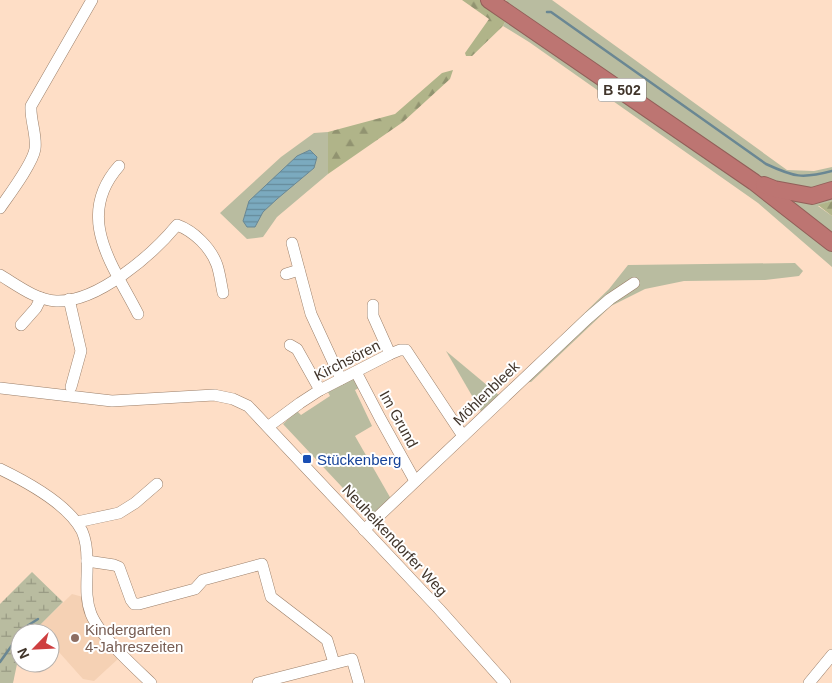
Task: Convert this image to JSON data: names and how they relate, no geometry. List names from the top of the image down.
{
  "streets": {
    "highway": ["B 502"],
    "street": [
      "Kirchsören",
      "Möhlenbleek",
      "Im Grund",
      "Neuheikendorfer Weg"
    ]
  },
  "crossings": [
    ["Kirchsören", "Möhlenbleek"],
    ["Kirchsören", "Im Grund"],
    ["Kirchsören", "Neuheikendorfer Weg"],
    ["Möhlenbleek", "Im Grund"],
    ["Möhlenbleek", "Neuheikendorfer Weg"]
  ],
  "places": {
    "transit": ["Stückenberg"],
    "other": ["Kindergarten 4-Jahreszeiten"]
  },
  "north": "bottom left"
}
